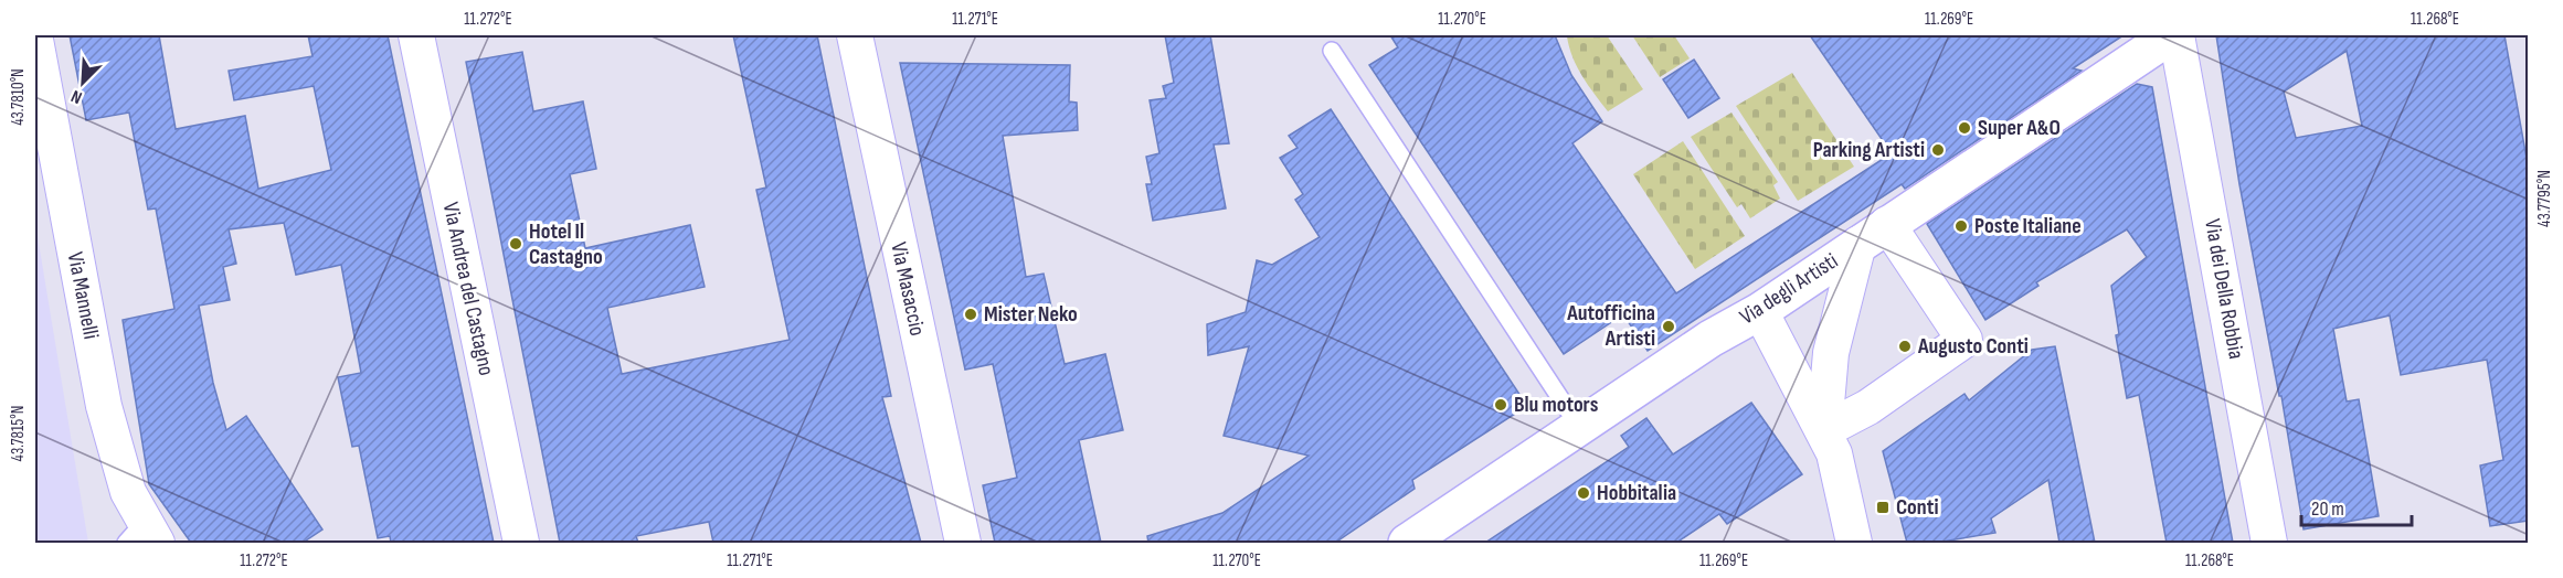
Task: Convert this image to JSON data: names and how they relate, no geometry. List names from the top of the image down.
{
  "streets": {
    "street": [
      "Via Andrea del Castagno",
      "Via Masaccio",
      "Via degli Artisti",
      "Via dei Della Robbia",
      "Via Mannelli"
    ]
  },
  "crossings": [
    ["Via degli Artisti", "Via dei Della Robbia"]
  ],
  "places": {
    "other": [
      "Super A&O",
      "Parking Artisti",
      "Poste Italiane",
      "Hotel Il Castagno",
      "Mister Neko",
      "Autofficina Artisti",
      "Augusto Conti",
      "Blu motors",
      "Hobbitalia"
    ],
    "transit": ["Conti"]
  },
  "scale_bar": "20 m",
  "north": "bottom left",
  "coordinates": [
    "11.272°E",
    "11.271°E",
    "11.270°E",
    "11.269°E",
    "11.268°E",
    "43.7810°N",
    "43.7795°N",
    "43.7815°N"
  ]
}
